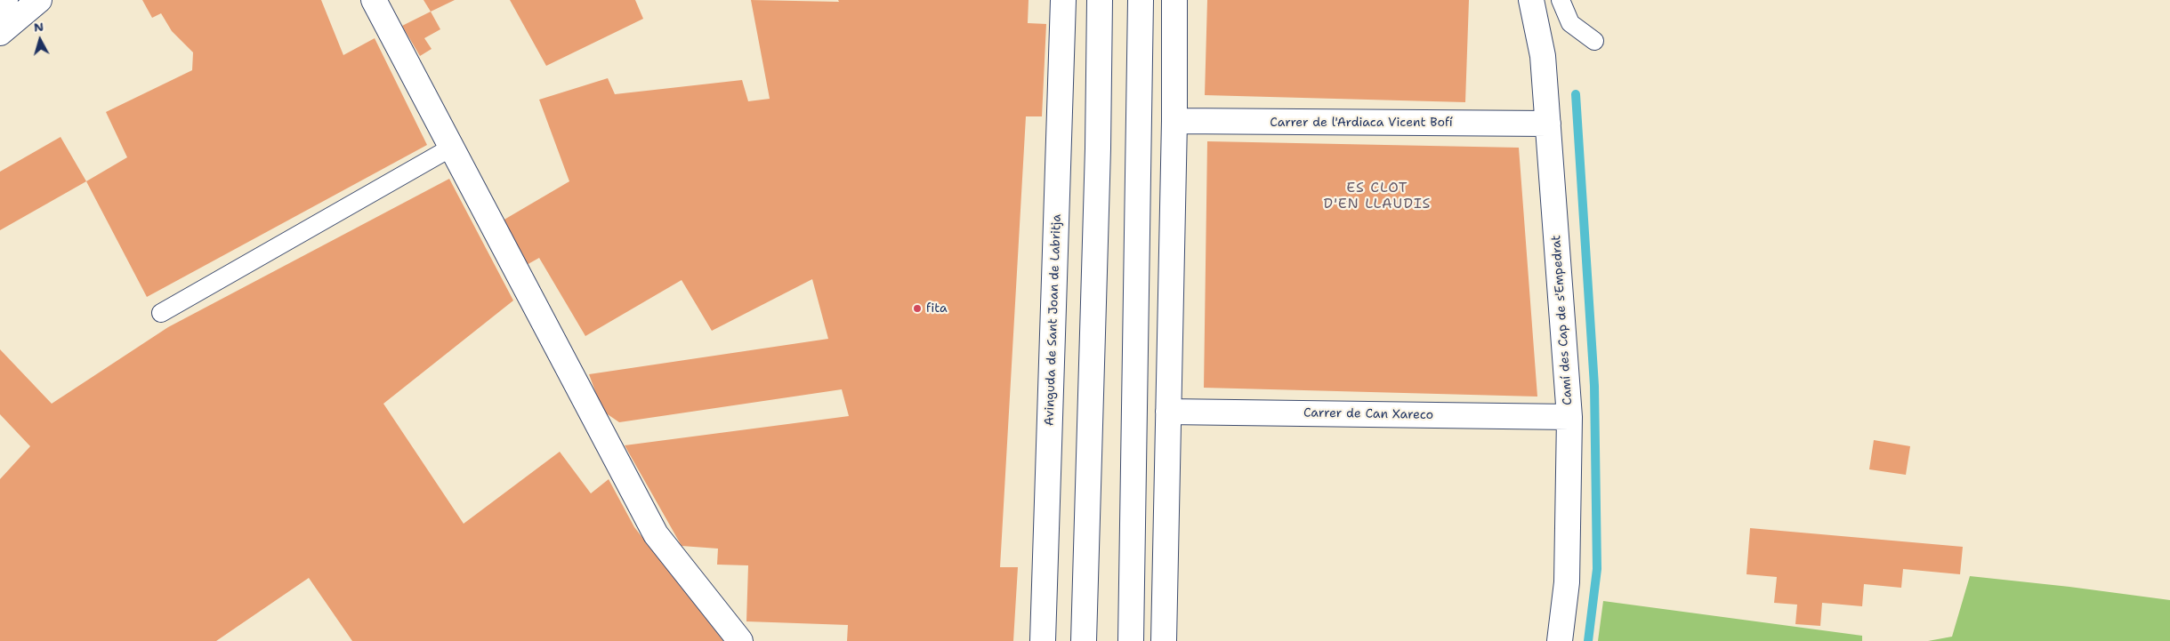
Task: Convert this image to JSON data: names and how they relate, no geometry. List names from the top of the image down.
{
  "streets": {
    "main road": [
      "Carrer de l'Ardiaca Vicent Bofí",
      "Avinguda de Sant Joan de Labritja",
      "Camí des Cap de s'Empedrat",
      "Carrer de Can Xareco"
    ]
  },
  "crossings": [
    ["Carrer de l'Ardiaca Vicent Bofí", "Camí des Cap de s'Empedrat"],
    ["Camí des Cap de s'Empedrat", "Carrer de Can Xareco"]
  ],
  "districts": ["ES CLOT D'EN LLAUDIS"],
  "places": ["fita"],
  "north": "top"
}
